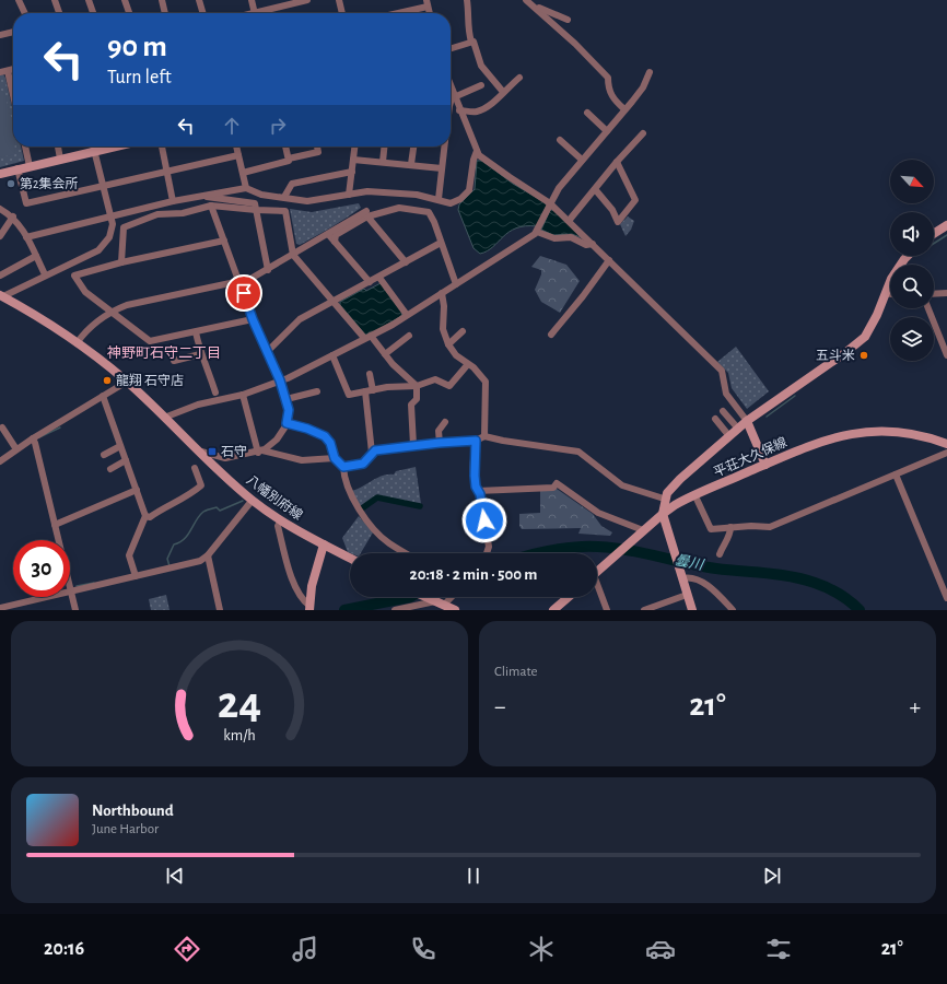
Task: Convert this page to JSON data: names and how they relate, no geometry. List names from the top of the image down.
{
  "streets": {
    "main road": ["平荘大久保線", "八幡別府線"]
  },
  "districts": ["神野町石守二丁目"],
  "water": ["曇川"],
  "places": {
    "other": ["第2集会所", "五斗米", "龍翔 石守店"],
    "transit": ["石守"]
  },
  "north": "bottom right",
  "page": {
    "turn": ["90 m", "Turn left"],
    "limit": "30",
    "trip": "20:18 · 2 min · 500 m",
    "tile": "Climate",
    "heat": ["−", "21°", "+"],
    "song": ["Northbound", "June Harbor"],
    "tabs": ["20:16", "21°"],
    "gauge": ["24", "km/h"]
  }
}
